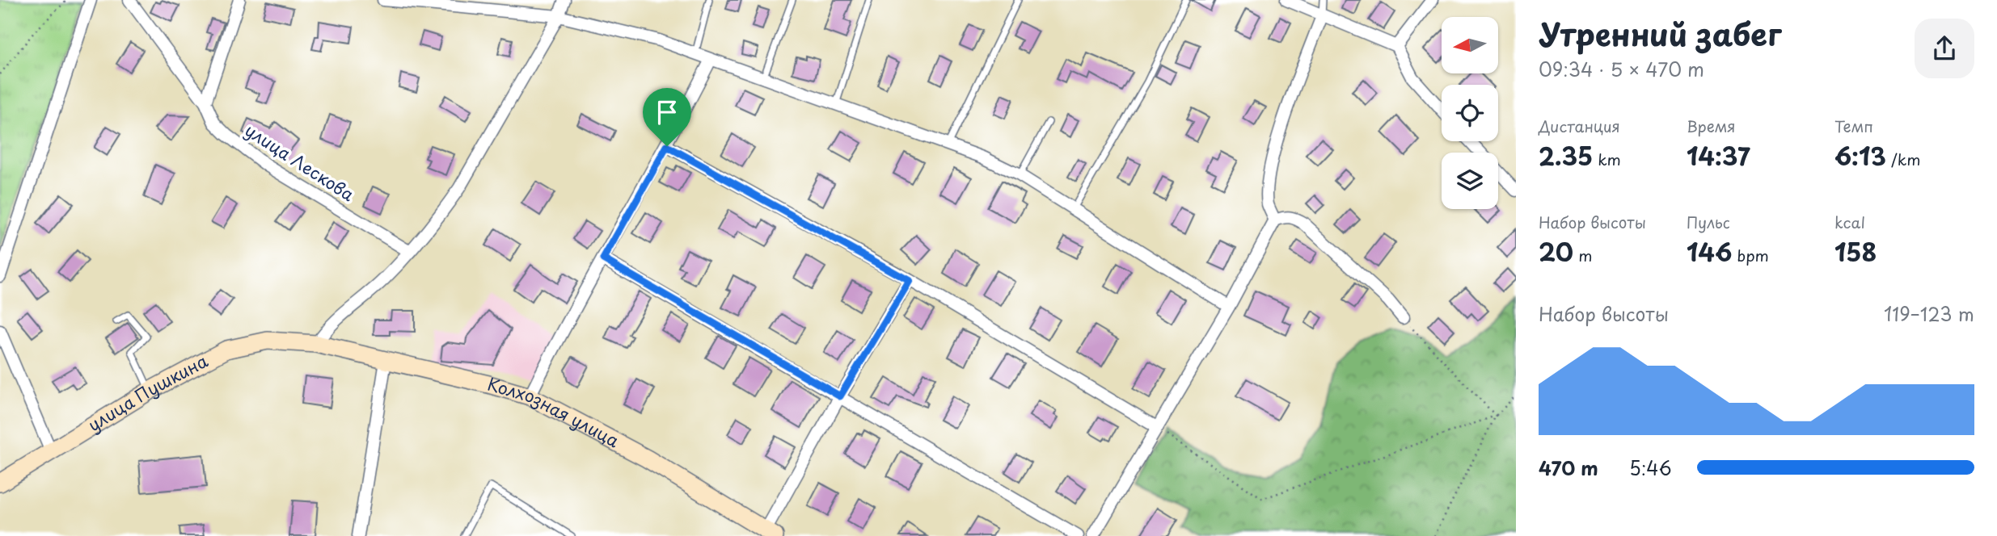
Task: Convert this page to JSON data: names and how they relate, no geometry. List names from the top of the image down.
{
  "streets": {
    "main road": ["улица Пушкина", "Колхозная улица"],
    "street": ["улица Лескова"]
  },
  "crossings": [
    ["улица Пушкина", "Колхозная улица"]
  ],
  "north": "left",
  "page": {
    "heading": ["Утренний забег", "09:34 · 5 × 470 m"],
    "stats": [
      ["Дистанция", "2.35 km"],
      ["Время", "14:37"],
      ["Темп", "6:13 /km"],
      ["Набор высоты", "20 m"],
      ["Пульс", "146 bpm"],
      ["kcal", "158"]
    ],
    "chart": ["Набор высоты", "119–123 m"],
    "list": [
      {
        "name": "470 m",
        "note": "5:46"
      }
    ]
  }
}
